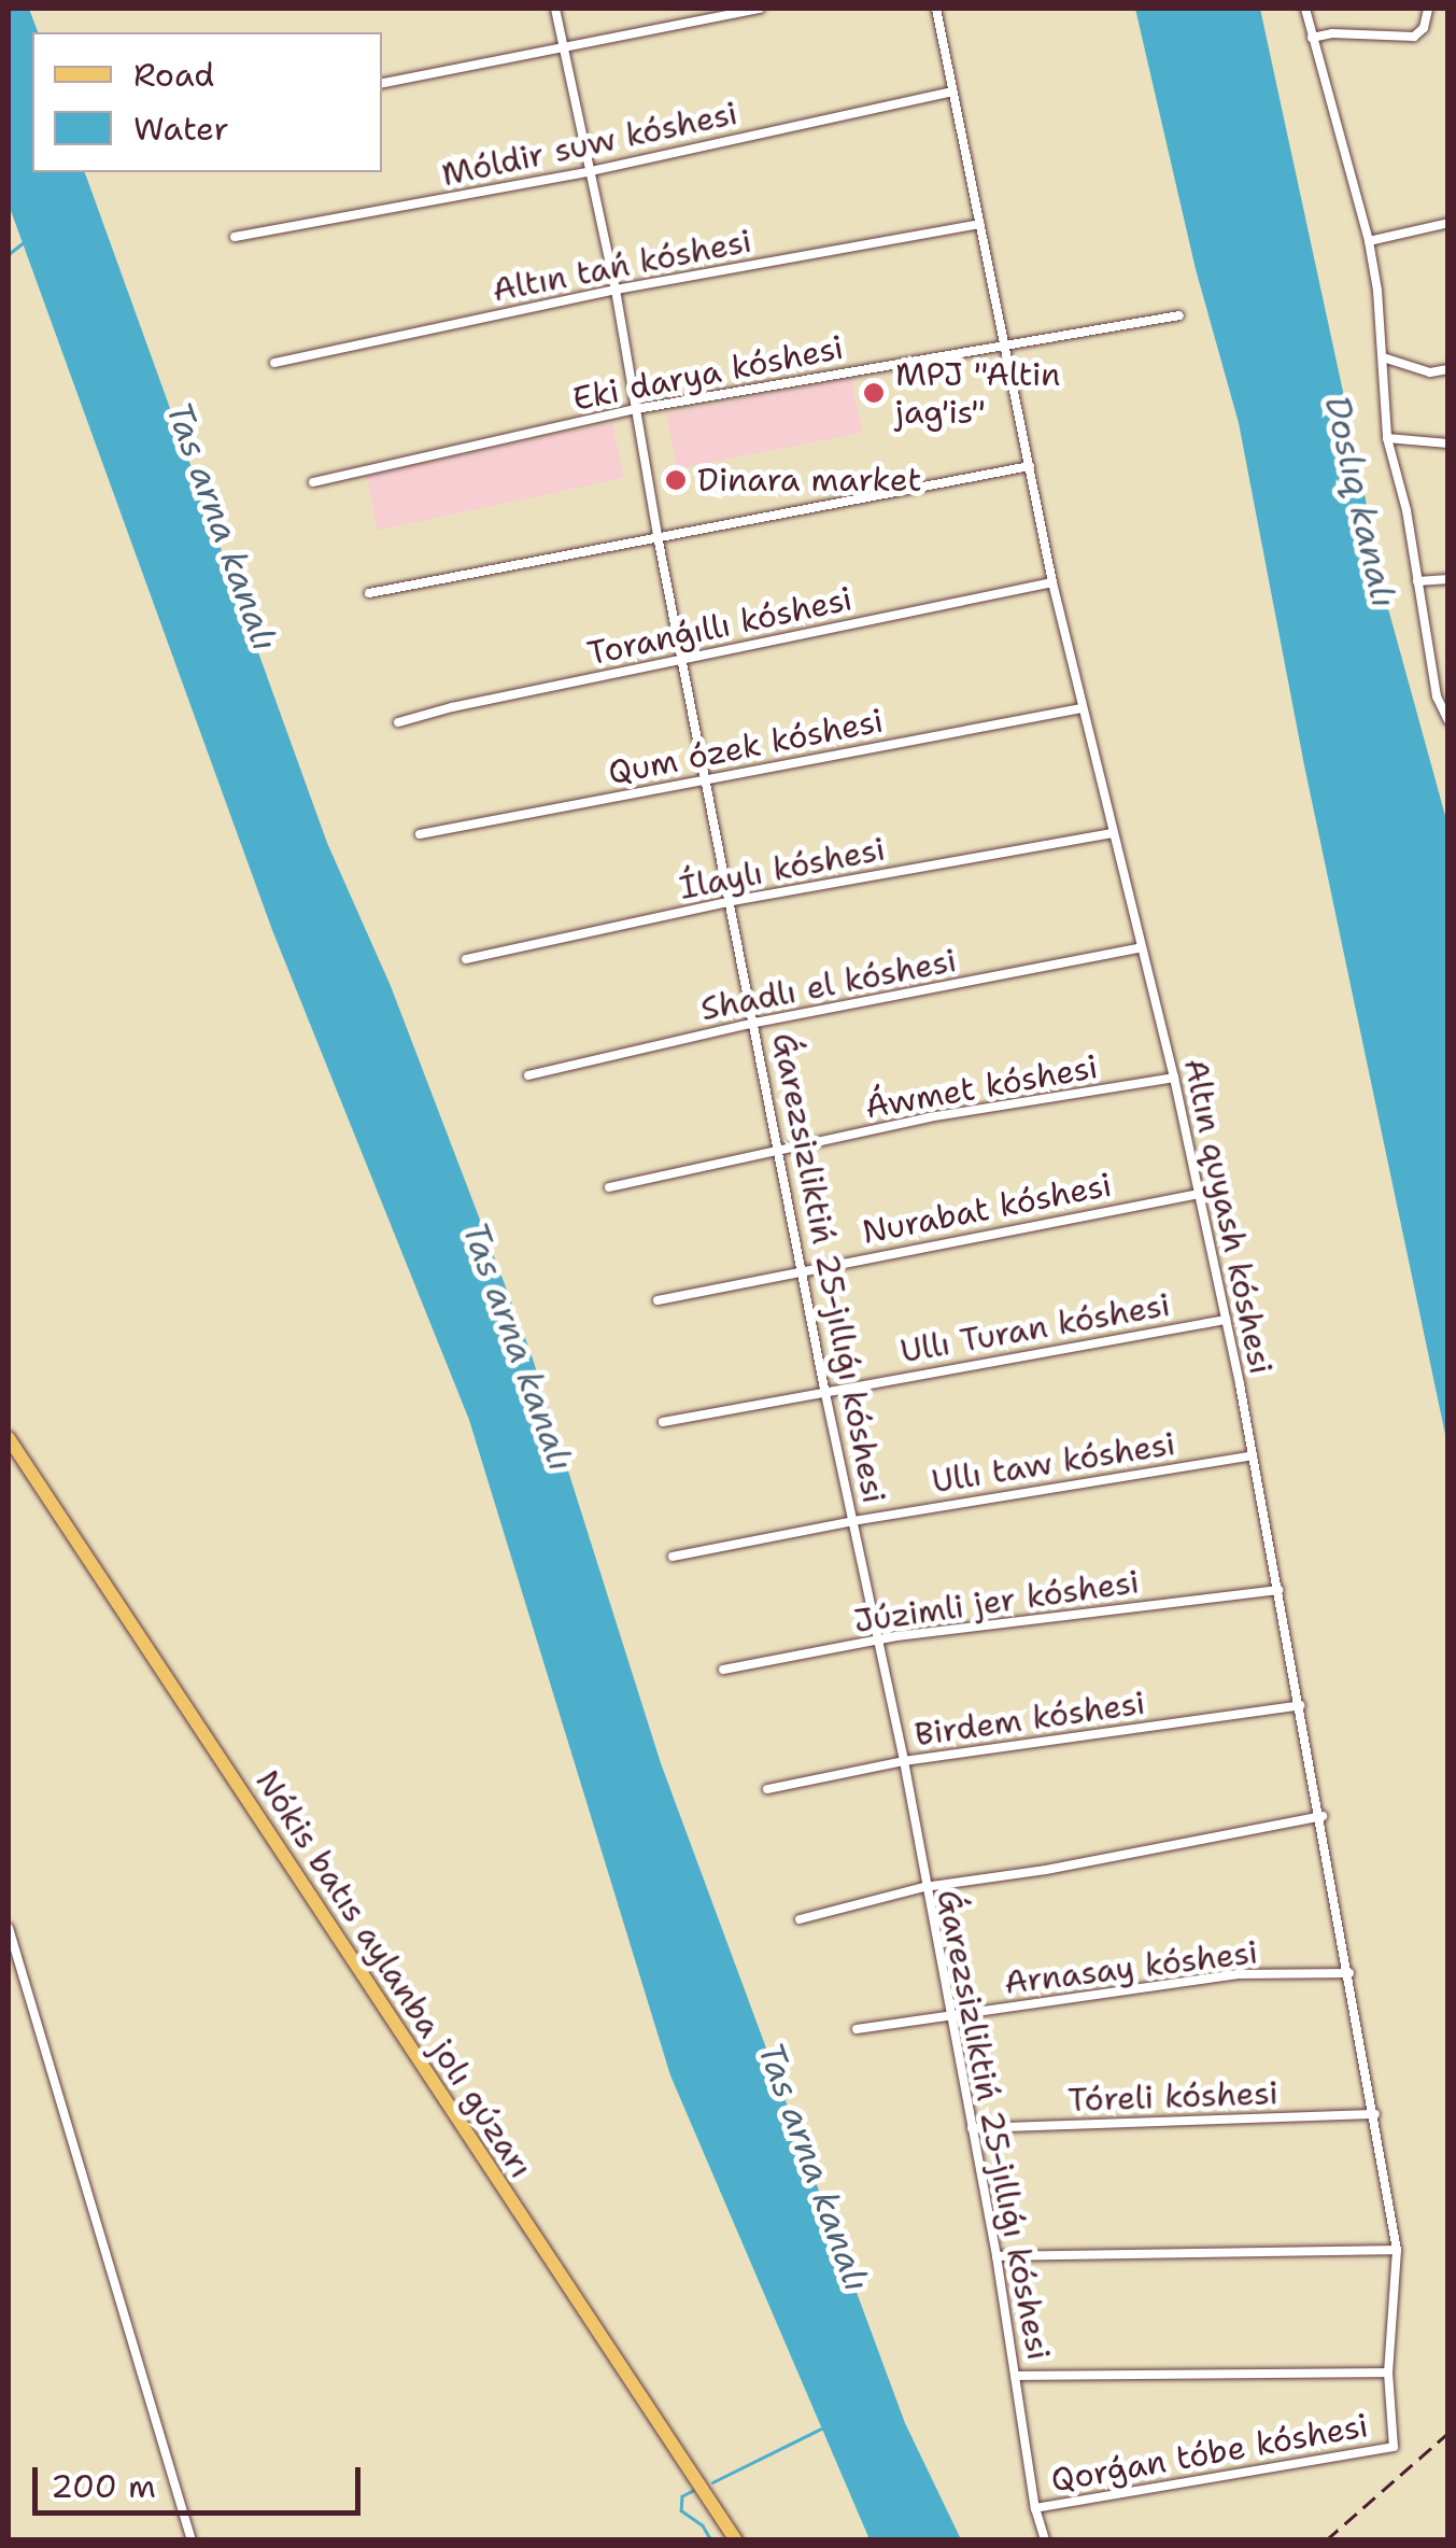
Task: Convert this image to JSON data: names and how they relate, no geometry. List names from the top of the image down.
{
  "streets": {
    "main road": ["Nókis batıs aylanba jolı gúzarı"],
    "street": [
      "Móldir suw kóshesi",
      "Altın tań kóshesi",
      "Eki darya kóshesi",
      "Toranǵıllı kóshesi",
      "Qum ózek kóshesi",
      "Ílaylı kóshesi",
      "Shadlı el kóshesi",
      "Áwmet kóshesi",
      "Nurabat kóshesi",
      "Altın quyash kóshesi",
      "Ǵarezsizliktiń 25-jıllıǵı kóshesi",
      "Ullı Turan kóshesi",
      "Ullı taw kóshesi",
      "Júzimli jer kóshesi",
      "Birdem kóshesi",
      "Arnasay kóshesi",
      "Tóreli kóshesi",
      "Qorǵan tóbe kóshesi"
    ]
  },
  "crossings": [
    ["Móldir suw kóshesi", "Altın quyash kóshesi"],
    ["Móldir suw kóshesi", "Ǵarezsizliktiń 25-jıllıǵı kóshesi"],
    ["Altın tań kóshesi", "Altın quyash kóshesi"],
    ["Altın tań kóshesi", "Ǵarezsizliktiń 25-jıllıǵı kóshesi"],
    ["Eki darya kóshesi", "Altın quyash kóshesi"],
    ["Eki darya kóshesi", "Ǵarezsizliktiń 25-jıllıǵı kóshesi"],
    ["Toranǵıllı kóshesi", "Altın quyash kóshesi"],
    ["Toranǵıllı kóshesi", "Ǵarezsizliktiń 25-jıllıǵı kóshesi"],
    ["Qum ózek kóshesi", "Altın quyash kóshesi"],
    ["Qum ózek kóshesi", "Ǵarezsizliktiń 25-jıllıǵı kóshesi"],
    ["Ílaylı kóshesi", "Altın quyash kóshesi"],
    ["Ílaylı kóshesi", "Ǵarezsizliktiń 25-jıllıǵı kóshesi"],
    ["Shadlı el kóshesi", "Altın quyash kóshesi"],
    ["Shadlı el kóshesi", "Ǵarezsizliktiń 25-jıllıǵı kóshesi"],
    ["Áwmet kóshesi", "Altın quyash kóshesi"],
    ["Áwmet kóshesi", "Ǵarezsizliktiń 25-jıllıǵı kóshesi"],
    ["Nurabat kóshesi", "Altın quyash kóshesi"],
    ["Nurabat kóshesi", "Ǵarezsizliktiń 25-jıllıǵı kóshesi"],
    ["Altın quyash kóshesi", "Ullı Turan kóshesi"],
    ["Altın quyash kóshesi", "Ullı taw kóshesi"],
    ["Altın quyash kóshesi", "Júzimli jer kóshesi"],
    ["Altın quyash kóshesi", "Birdem kóshesi"],
    ["Altın quyash kóshesi", "Arnasay kóshesi"],
    ["Altın quyash kóshesi", "Tóreli kóshesi"],
    ["Altın quyash kóshesi", "Qorǵan tóbe kóshesi"],
    ["Ǵarezsizliktiń 25-jıllıǵı kóshesi", "Ullı Turan kóshesi"],
    ["Ǵarezsizliktiń 25-jıllıǵı kóshesi", "Ullı taw kóshesi"],
    ["Ǵarezsizliktiń 25-jıllıǵı kóshesi", "Júzimli jer kóshesi"],
    ["Ǵarezsizliktiń 25-jıllıǵı kóshesi", "Birdem kóshesi"],
    ["Ǵarezsizliktiń 25-jıllıǵı kóshesi", "Arnasay kóshesi"],
    ["Ǵarezsizliktiń 25-jıllıǵı kóshesi", "Tóreli kóshesi"],
    ["Ǵarezsizliktiń 25-jıllıǵı kóshesi", "Qorǵan tóbe kóshesi"]
  ],
  "water": ["Doslıq kanalı", "Tas arna kanalı"],
  "places": ["MPJ \"Altin jag'is\"", "Dinara market"],
  "legend": ["Road", "Water"],
  "scale_bar": "200 m"
}
